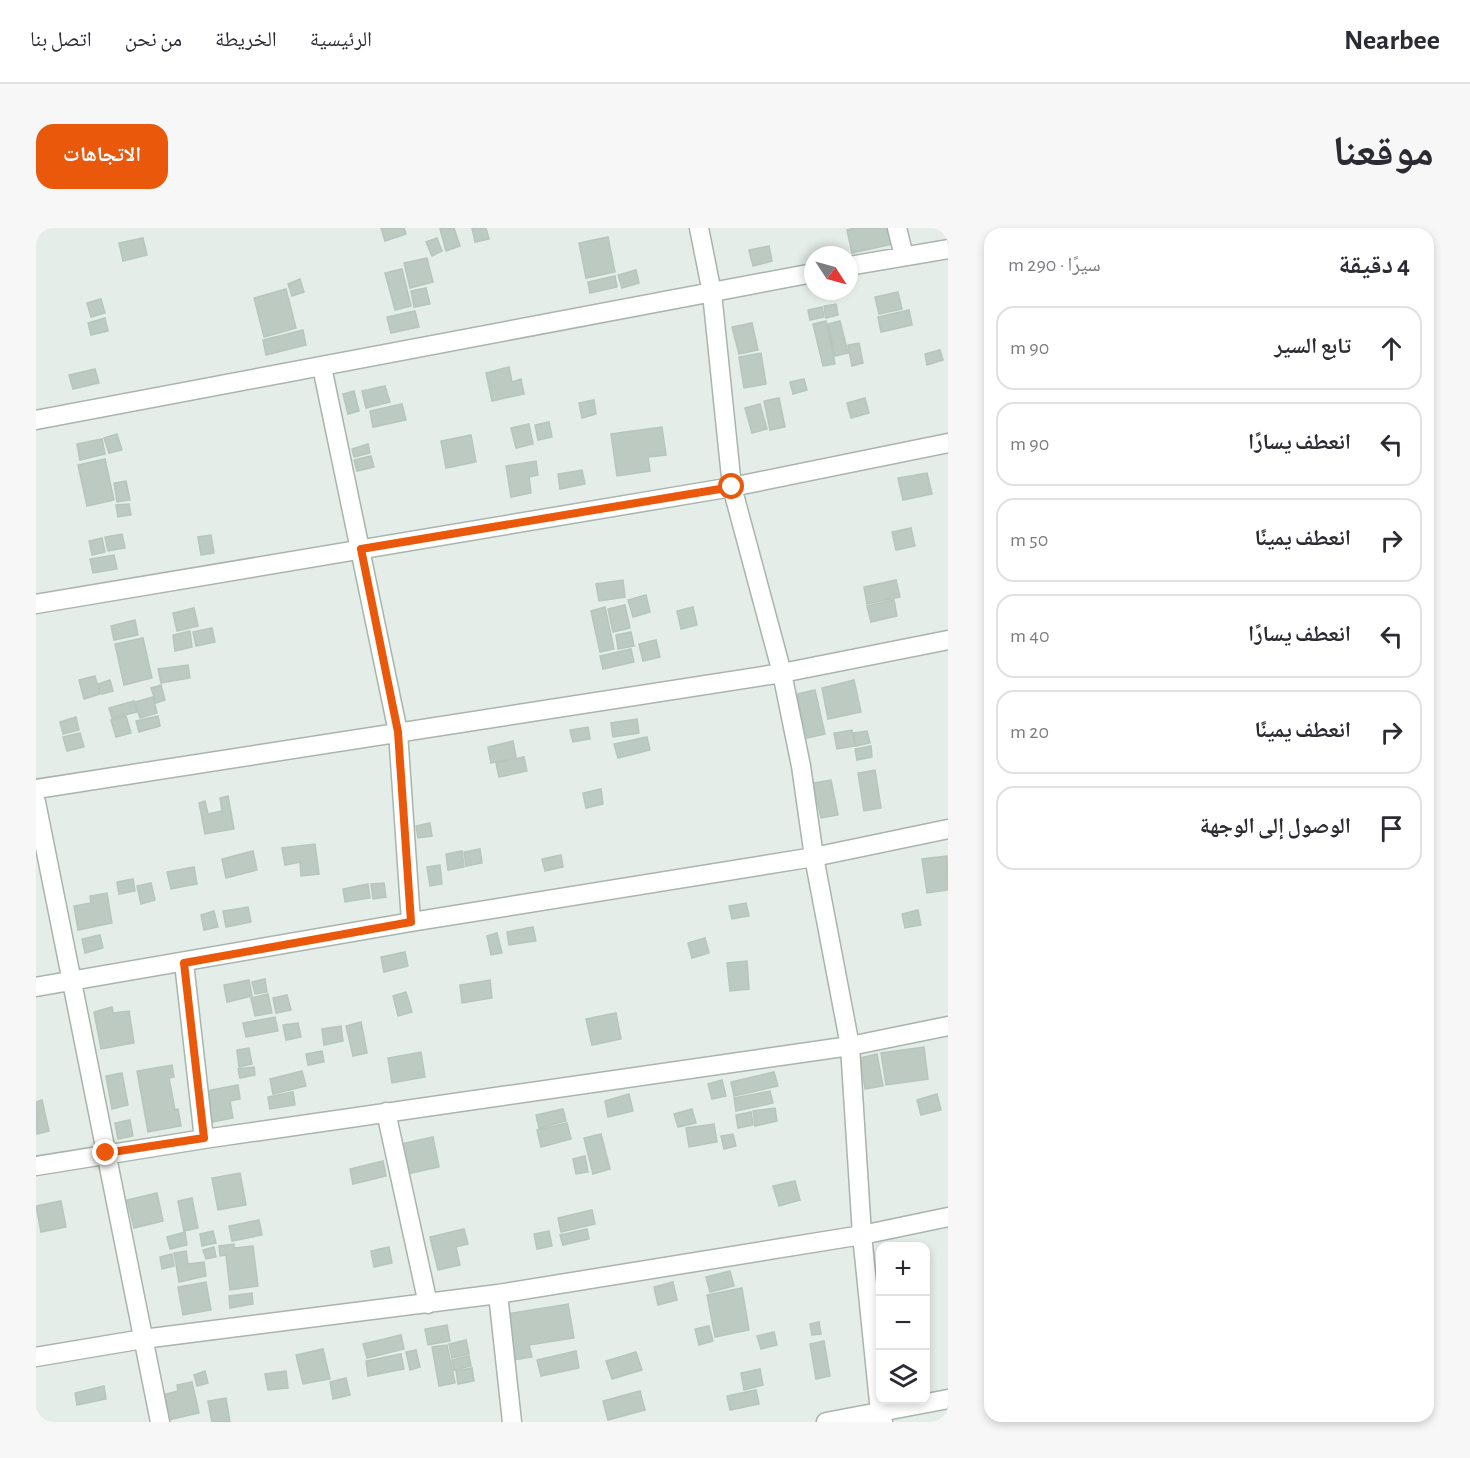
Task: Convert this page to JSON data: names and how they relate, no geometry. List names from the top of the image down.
{
  "north": "bottom right",
  "page": {
    "header": "Nearbee",
    "nav": [
      "الرئيسية",
      "الخريطة",
      "من نحن",
      "اتصل بنا"
    ],
    "title": "موقعنا",
    "buttons": "الاتجاهات",
    "heading": ["4 دقيقة", "سيرًا · 290 m"],
    "list": [
      ["تابع السير", "90 m"],
      ["انعطف يسارًا", "90 m"],
      ["انعطف يمينًا", "50 m"],
      ["انعطف يسارًا", "40 m"],
      ["انعطف يمينًا", "20 m"],
      "الوصول إلى الوجهة"
    ],
    "map_buttons": ["+", "−"]
  }
}
